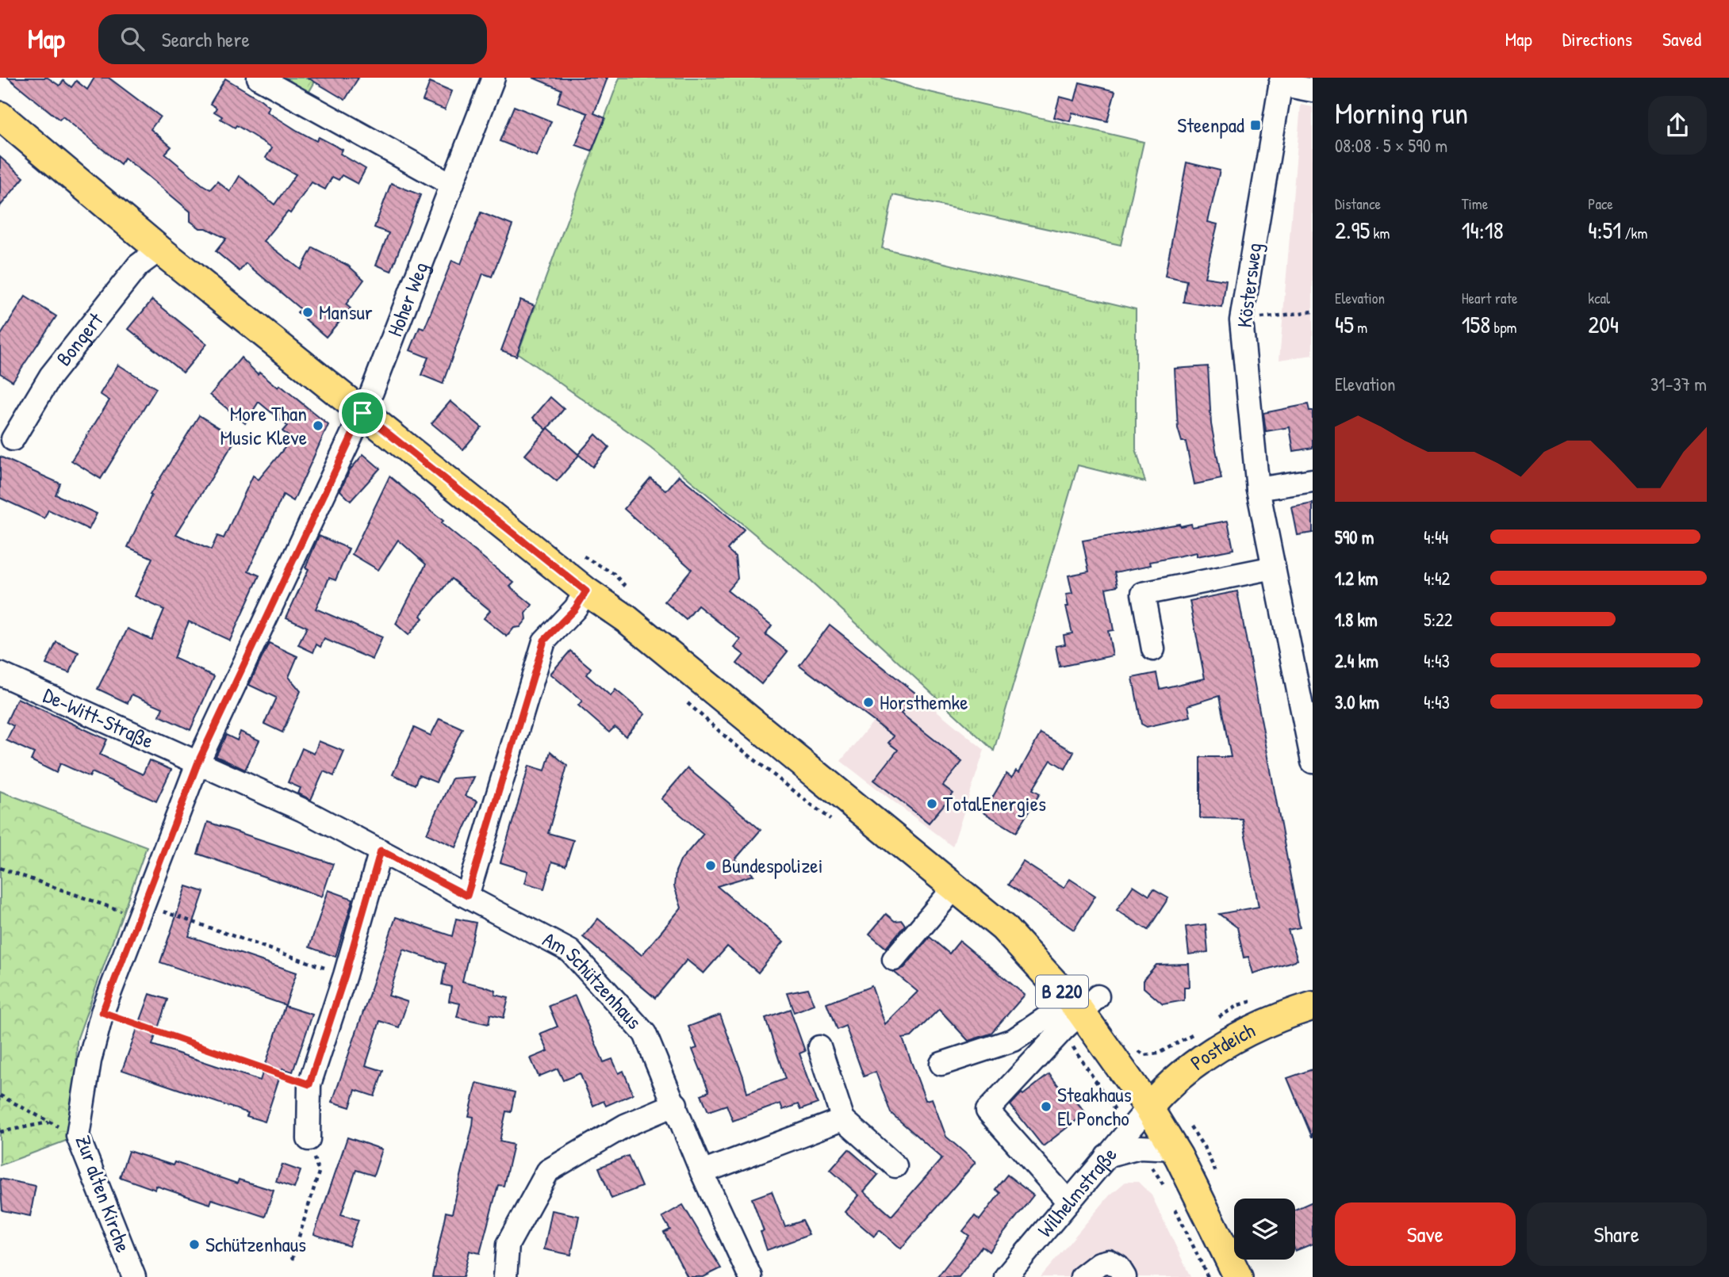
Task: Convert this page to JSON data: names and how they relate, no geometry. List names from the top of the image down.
{
  "streets": {
    "main road": ["B 220", "Postdeich"],
    "street": [
      "Köstersweg",
      "Hoher Weg",
      "Bongert",
      "De-Witt-Straße",
      "Am Schützenhaus",
      "Wilhelmstraße",
      "Zur alten Kirche"
    ]
  },
  "crossings": [
    ["Hoher Weg", "B 220"],
    ["Hoher Weg", "Zur alten Kirche"],
    ["Bongert", "B 220"],
    ["De-Witt-Straße", "Am Schützenhaus"],
    ["De-Witt-Straße", "Zur alten Kirche"],
    ["Am Schützenhaus", "Zur alten Kirche"],
    ["B 220", "Postdeich"],
    ["B 220", "Wilhelmstraße"],
    ["B 220", "Zur alten Kirche"],
    ["Postdeich", "Wilhelmstraße"]
  ],
  "places": {
    "transit": ["Steenpad"],
    "other": [
      "Mansur",
      "More Than Music Kleve",
      "Horsthemke",
      "TotalEnergies",
      "Bundespolizei",
      "Steakhaus El Poncho",
      "Schützenhaus"
    ]
  },
  "page": {
    "header": "Map",
    "search": "Search here",
    "nav": ["Map", "Directions", "Saved"],
    "heading": ["Morning run", "08:08 · 5 × 590 m"],
    "stats": [
      ["Distance", "2.95 km"],
      ["Time", "14:18"],
      ["Pace", "4:51 /km"],
      ["Elevation", "45 m"],
      ["Heart rate", "158 bpm"],
      ["kcal", "204"]
    ],
    "chart": ["Elevation", "31–37 m"],
    "list": [
      {
        "name": "590 m",
        "note": "4:44"
      },
      {
        "name": "1.2 km",
        "note": "4:42"
      },
      {
        "name": "1.8 km",
        "note": "5:22"
      },
      {
        "name": "2.4 km",
        "note": "4:43"
      },
      {
        "name": "3.0 km",
        "note": "4:43"
      }
    ],
    "buttons": ["Save", "Share"]
  }
}
